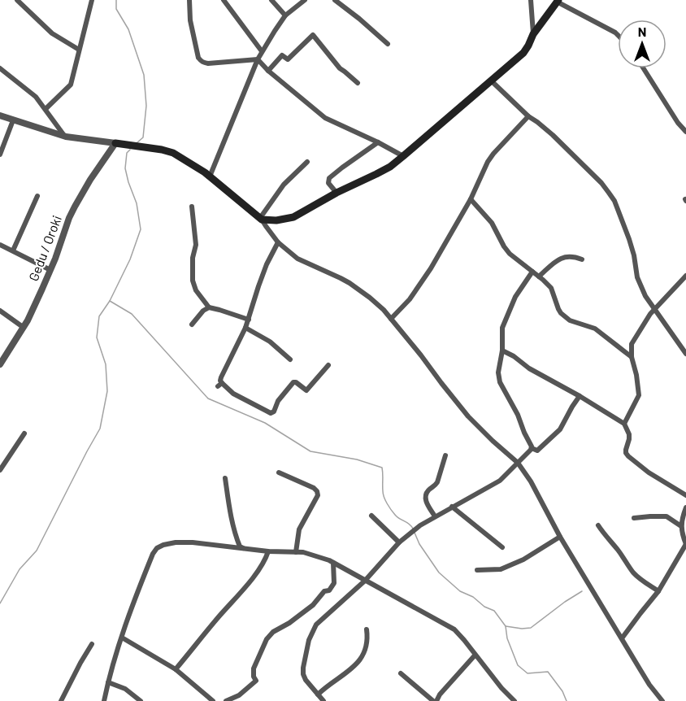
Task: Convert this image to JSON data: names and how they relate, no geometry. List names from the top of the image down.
{
  "streets": {
    "street": ["Gedu / Oroki"]
  },
  "north": "top"
}
